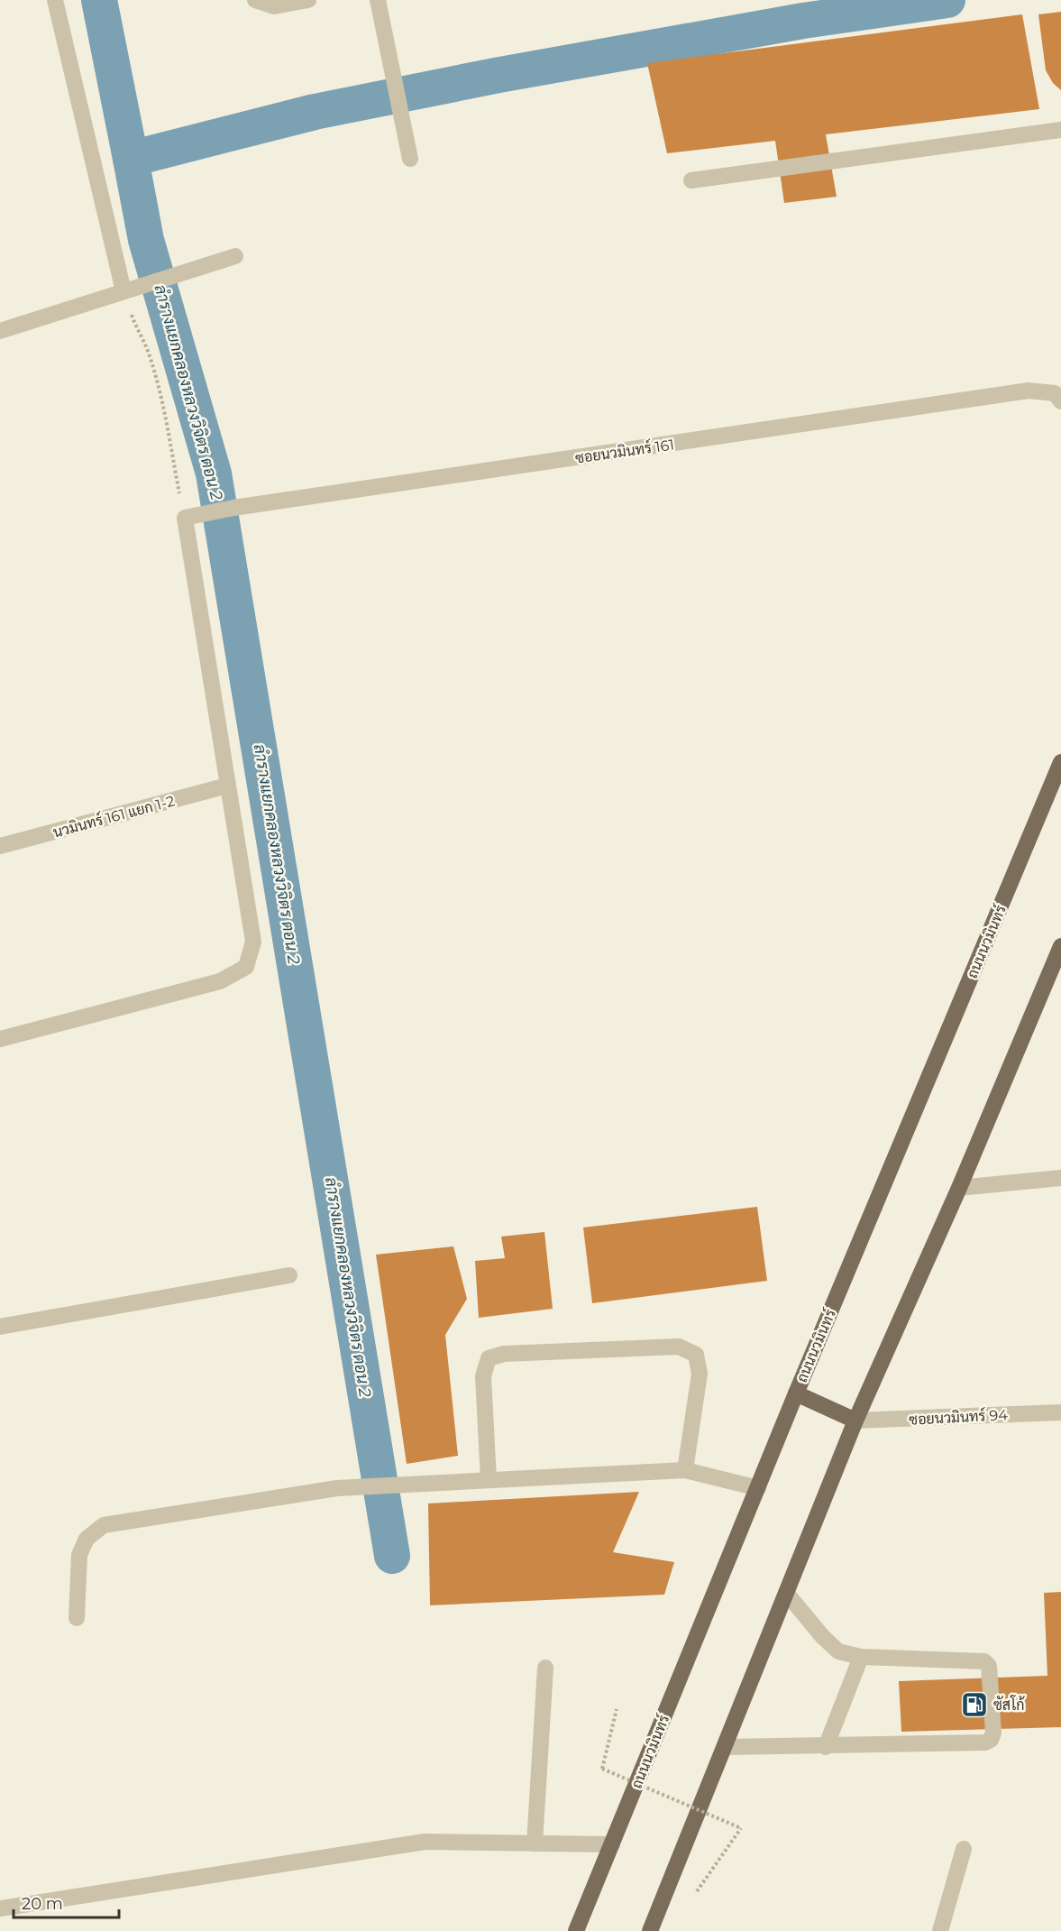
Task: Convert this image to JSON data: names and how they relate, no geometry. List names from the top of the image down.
{
  "streets": {
    "main road": ["ถนนนวมินทร์"],
    "street": ["ซอยนวมินทร์ 161", "นวมินทร์ 161 แยก 1-2", "ซอยนวมินทร์ 94"]
  },
  "water": ["ลำรางแยกคลองหลวงวิจิตร ตอน 2"],
  "places": {
    "fuel station": ["ซัสโก้"]
  },
  "scale_bar": "20 m"
}
